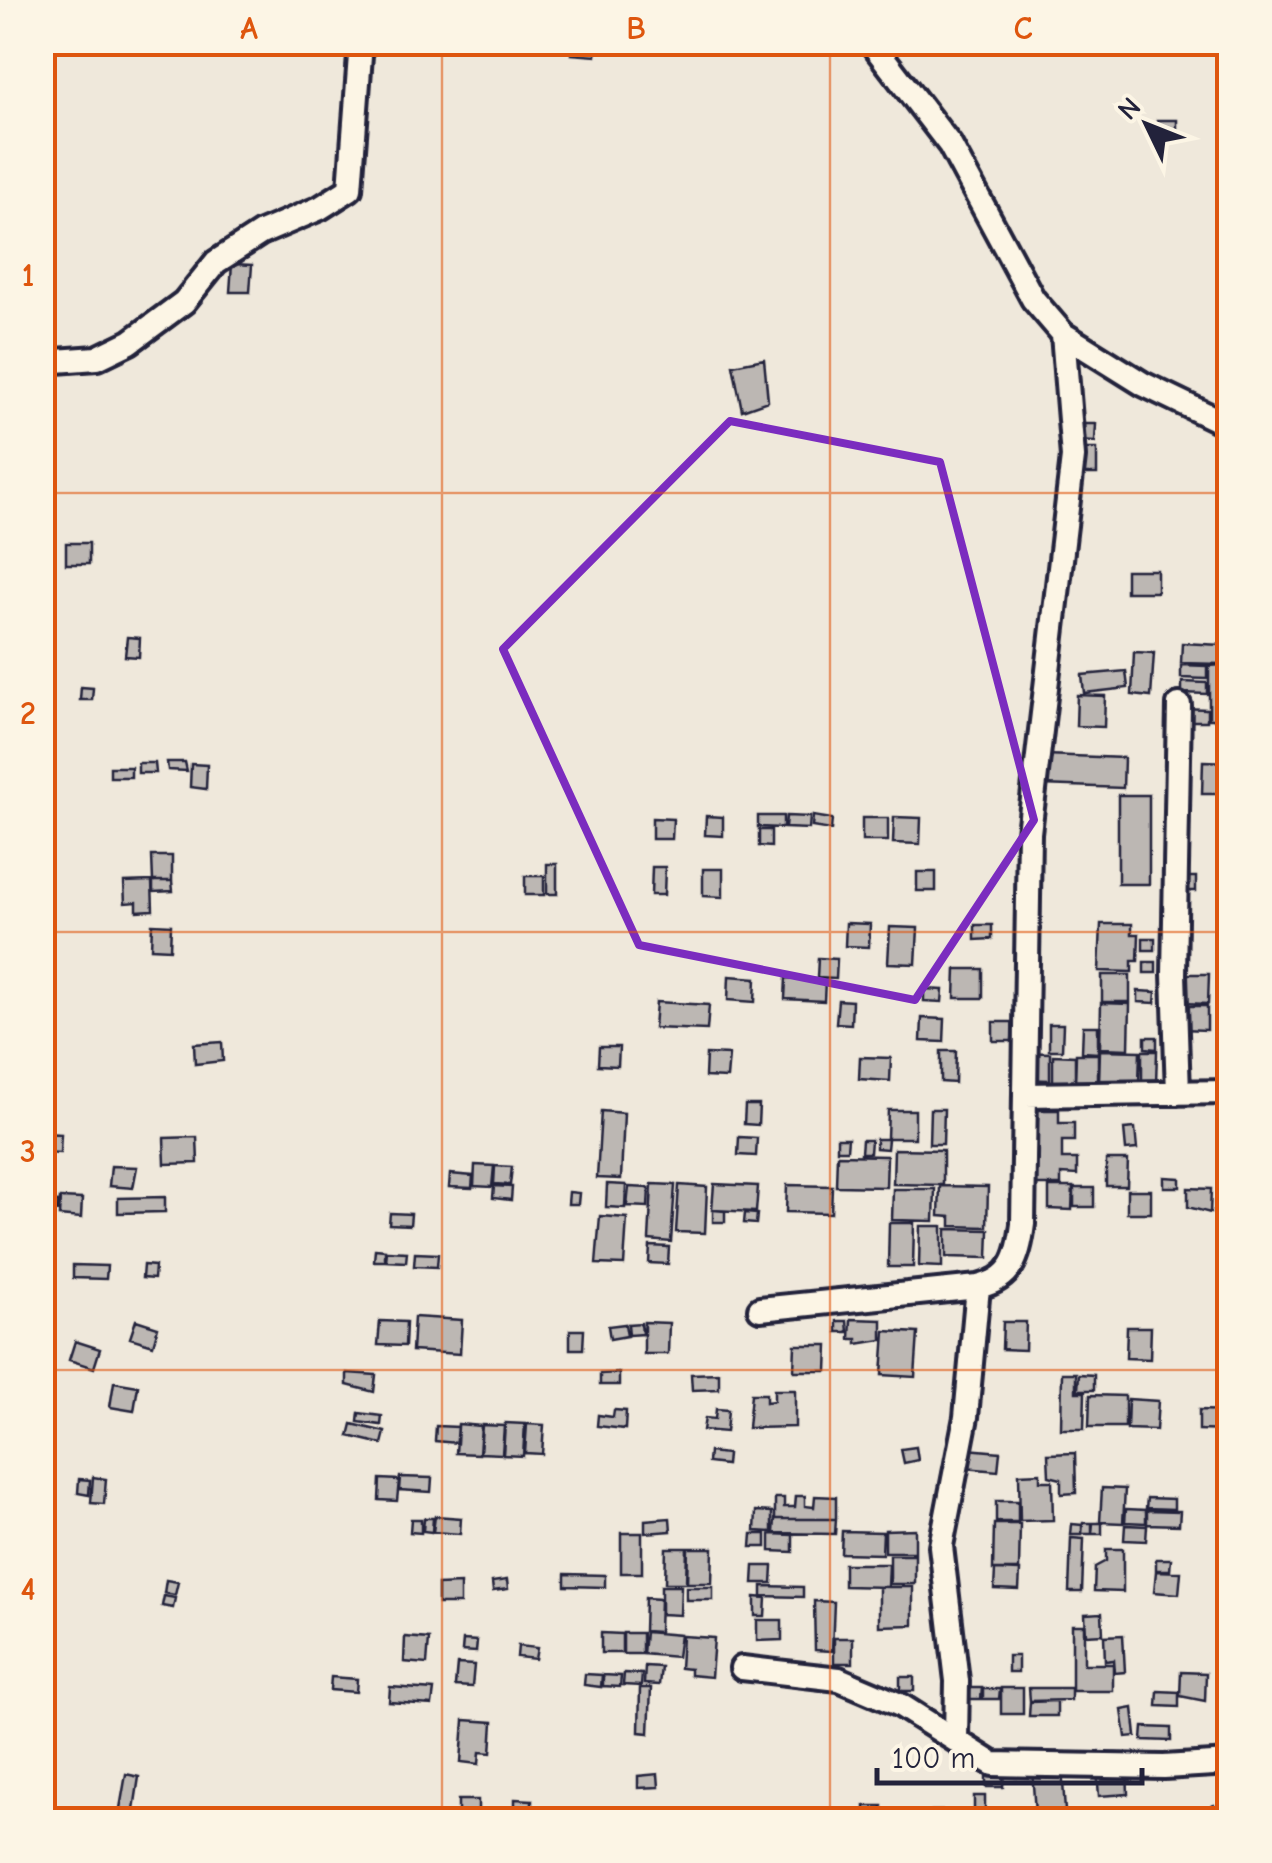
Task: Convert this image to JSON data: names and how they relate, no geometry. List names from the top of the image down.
{
  "scale_bar": "100 m",
  "north": "top left",
  "grid": {
    "columns": ["A", "B", "C"],
    "rows": [
      "1",
      "2",
      "3",
      "4"
    ]
  }
}
